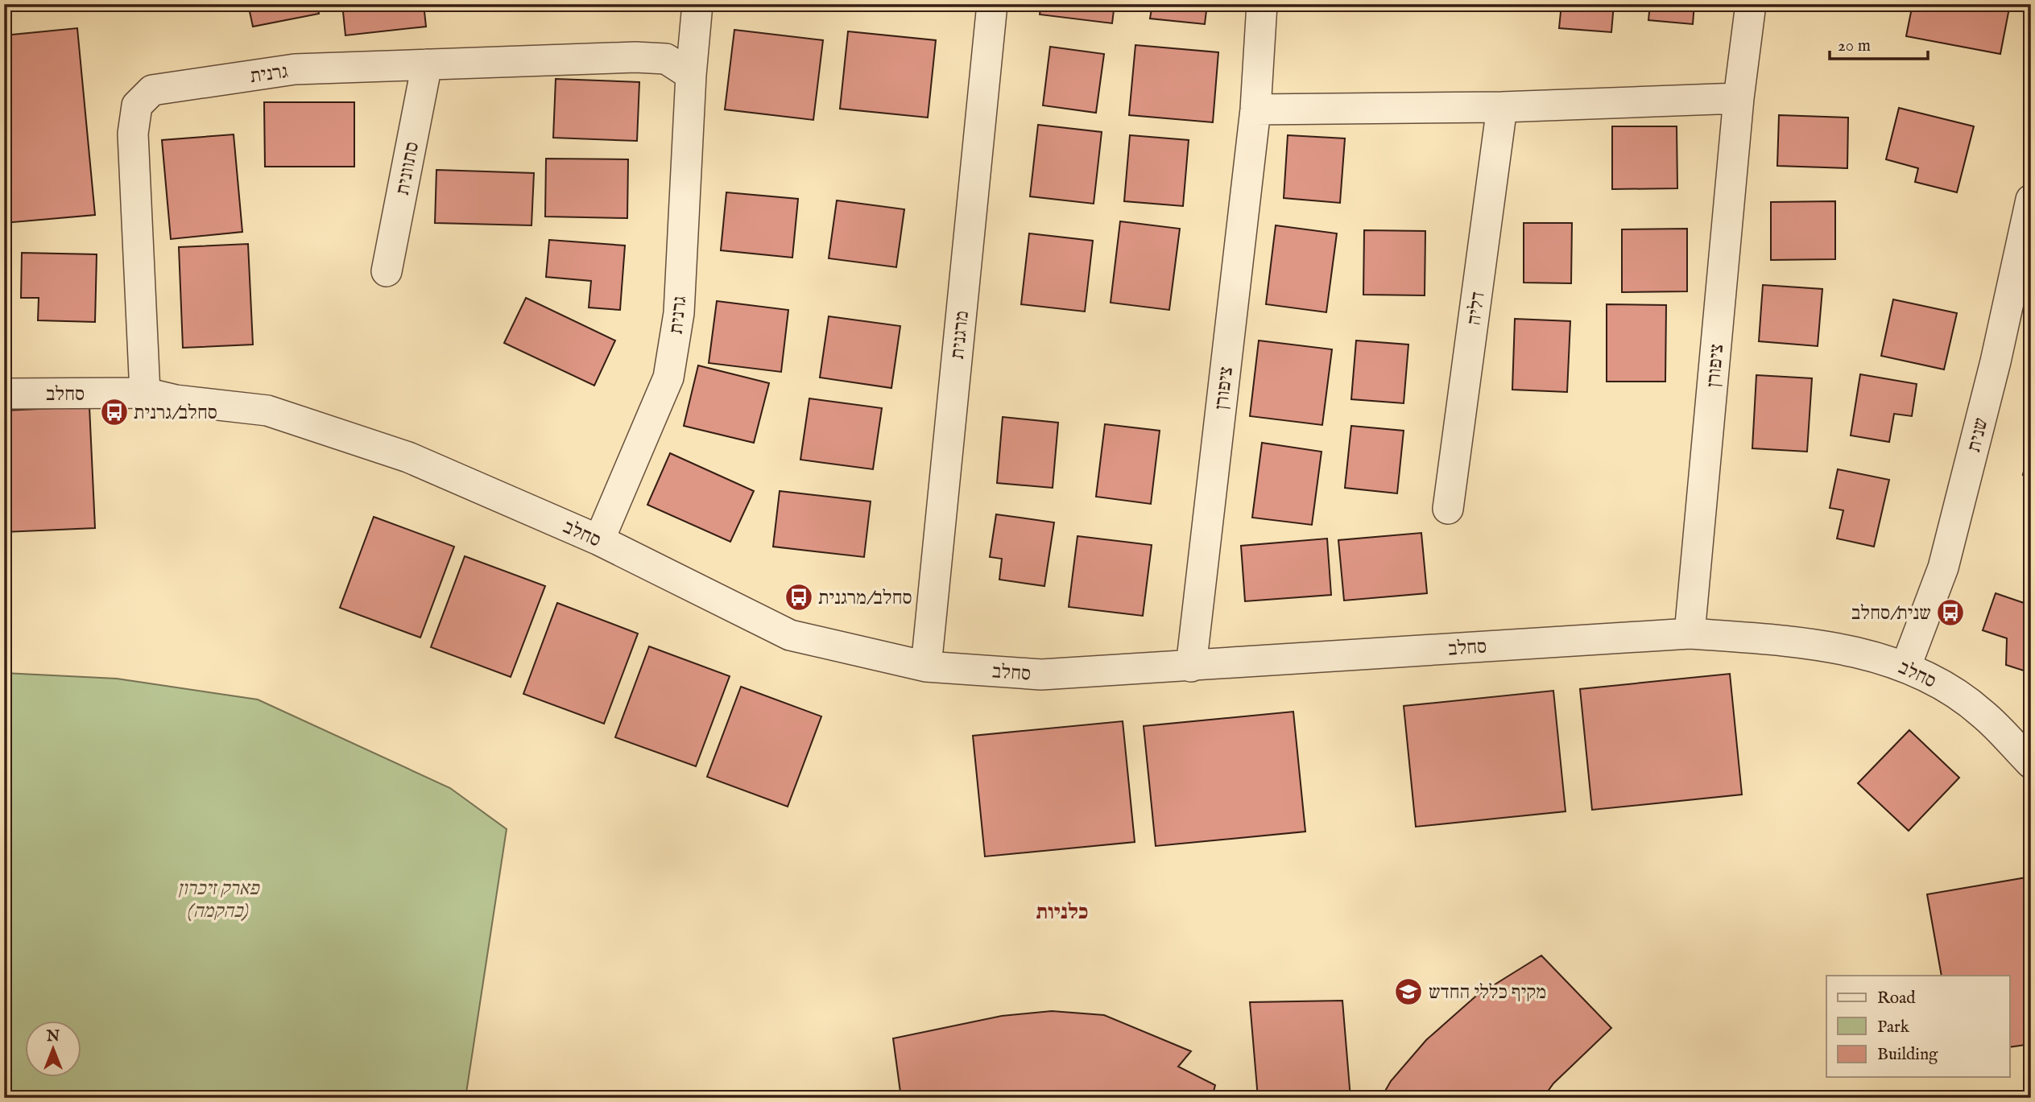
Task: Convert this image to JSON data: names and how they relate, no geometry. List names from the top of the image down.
{
  "streets": {
    "street": [
      "גרנית",
      "סתוונית",
      "דליה",
      "מרגנית",
      "ציפורן",
      "סחלב",
      "שנית"
    ]
  },
  "crossings": [
    ["גרנית", "סתוונית"],
    ["גרנית", "סחלב"],
    ["מרגנית", "סחלב"],
    ["ציפורן", "סחלב"],
    ["סחלב", "שנית"]
  ],
  "districts": ["כלניות"],
  "parks": ["פארק זיכרון (בהקמה)"],
  "places": {
    "bus stop": ["סחלב/גרנית", "סחלב/מרגנית", "שנית/סחלב"],
    "school or university": ["מקיף כללי החדש"]
  },
  "legend": ["Road", "Park", "Building"],
  "scale_bar": "20 m",
  "north": "top"
}
